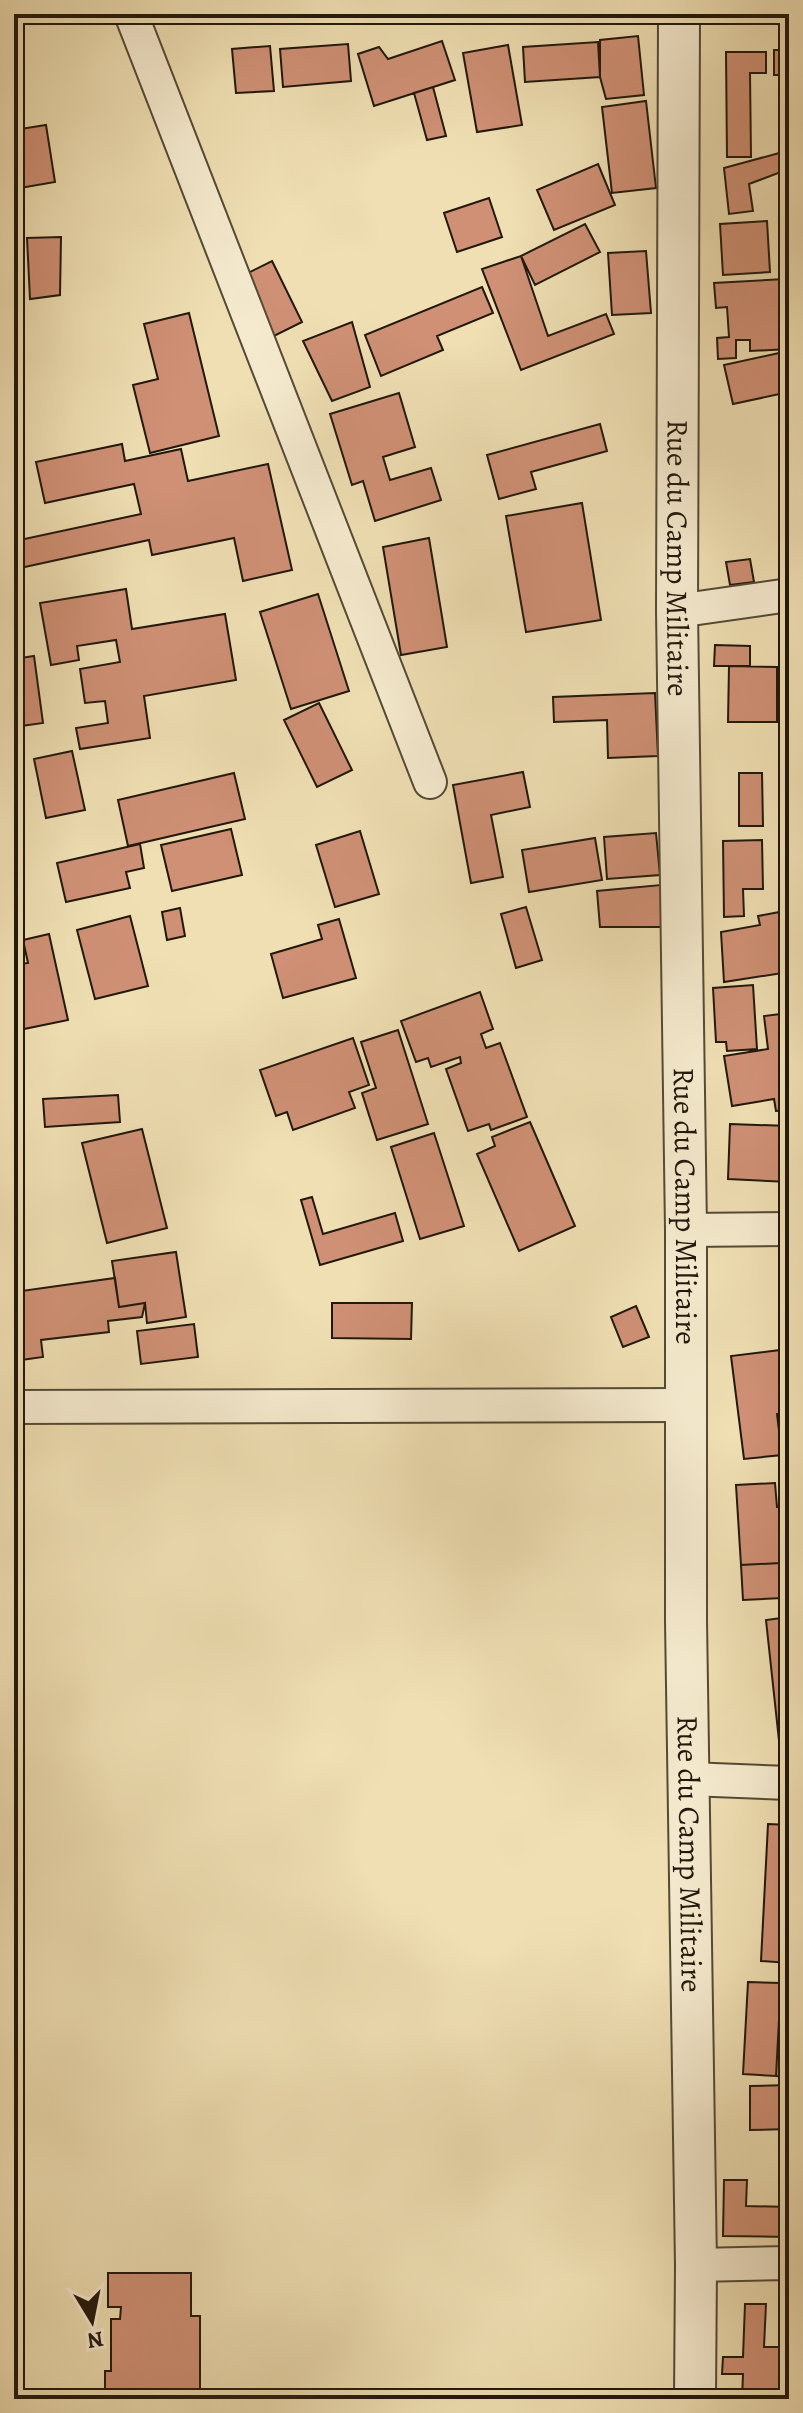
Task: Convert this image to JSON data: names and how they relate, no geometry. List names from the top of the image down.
{
  "streets": {
    "street": ["Rue du Camp Militaire"]
  },
  "north": "bottom"
}
